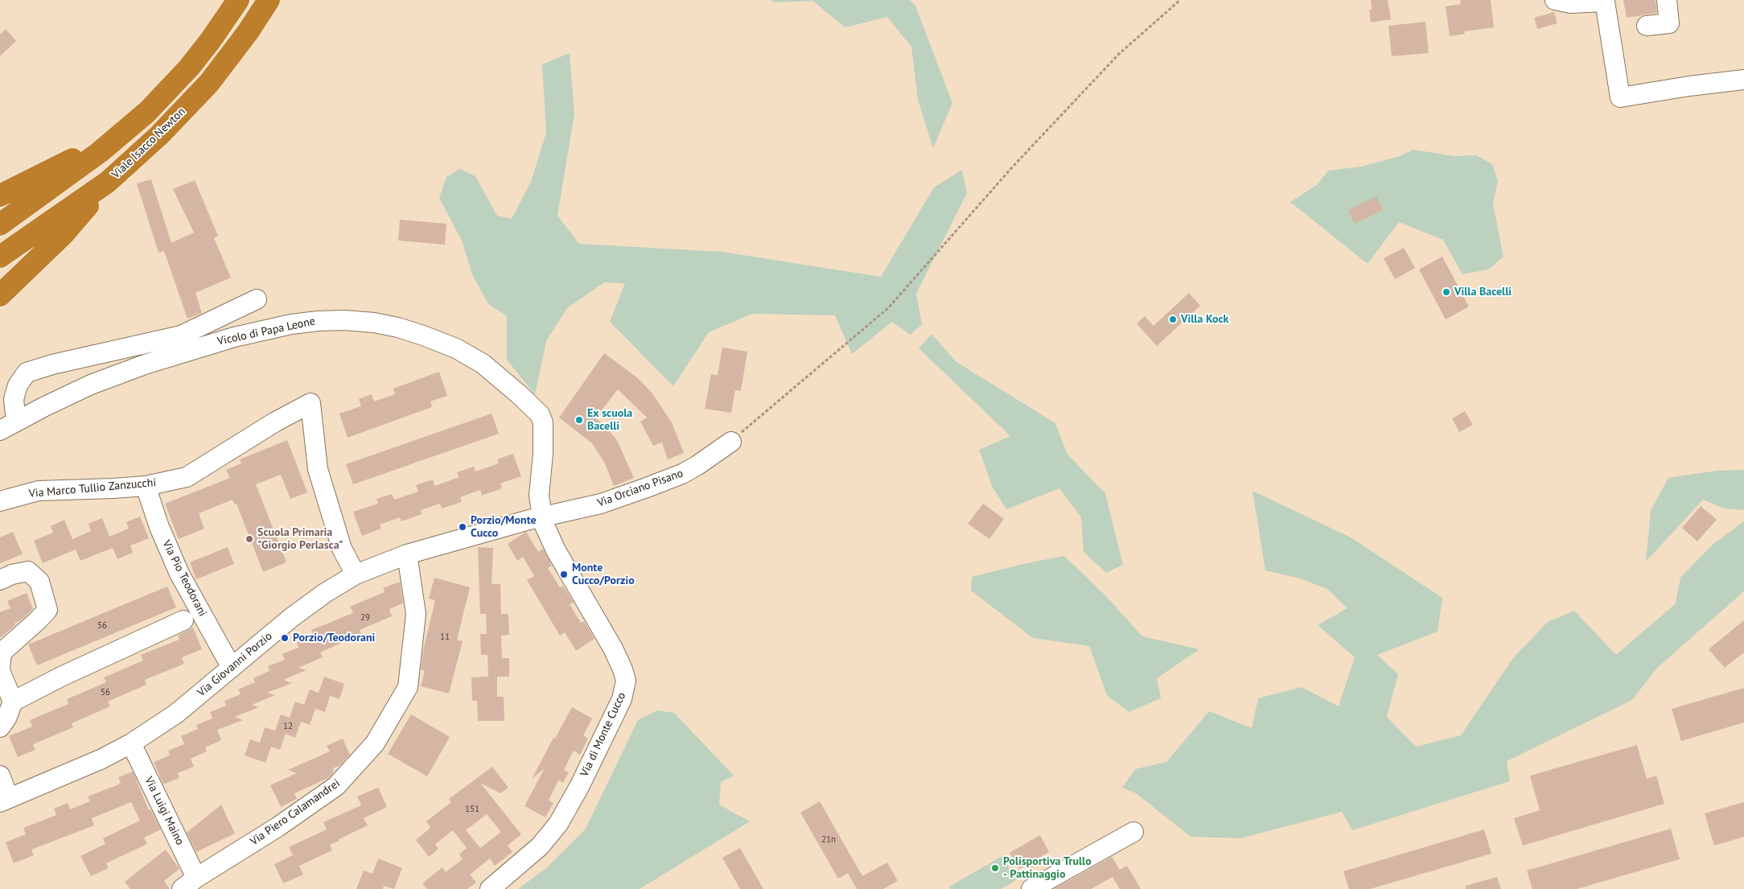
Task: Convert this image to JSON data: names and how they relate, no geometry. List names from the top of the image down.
{
  "streets": {
    "highway": ["Viale Isacco Newton"],
    "street": [
      "Vicolo di Papa Leone",
      "Via Marco Tullio Zanzucchi",
      "Via Orciano Pisano",
      "Via Pio Teodorani",
      "Via Giovanni Porzio",
      "Via di Monte Cucco",
      "Via Luigi Maino",
      "Via Piero Calamandrei"
    ]
  },
  "crossings": [
    ["Vicolo di Papa Leone", "Via Orciano Pisano"],
    ["Vicolo di Papa Leone", "Via Giovanni Porzio"],
    ["Vicolo di Papa Leone", "Via di Monte Cucco"],
    ["Via Marco Tullio Zanzucchi", "Via Pio Teodorani"],
    ["Via Marco Tullio Zanzucchi", "Via Giovanni Porzio"],
    ["Via Orciano Pisano", "Via Giovanni Porzio"],
    ["Via Orciano Pisano", "Via di Monte Cucco"],
    ["Via Pio Teodorani", "Via Giovanni Porzio"],
    ["Via Giovanni Porzio", "Via di Monte Cucco"],
    ["Via Giovanni Porzio", "Via Luigi Maino"],
    ["Via Giovanni Porzio", "Via Piero Calamandrei"],
    ["Via Luigi Maino", "Via Piero Calamandrei"]
  ],
  "places": [
    "Villa Bacelli",
    "Villa Kock",
    "Ex scuola Bacelli",
    "Porzio/Monte Cucco",
    "Scuola Primaria \"Giorgio Perlasca\"",
    "Monte Cucco/Porzio",
    "Porzio/Teodorani",
    "Polisportiva Trullo - Pattinaggio"
  ],
  "house_numbers": [
    "29",
    "56",
    "11",
    "56",
    "12",
    "151",
    "21n"
  ]
}
